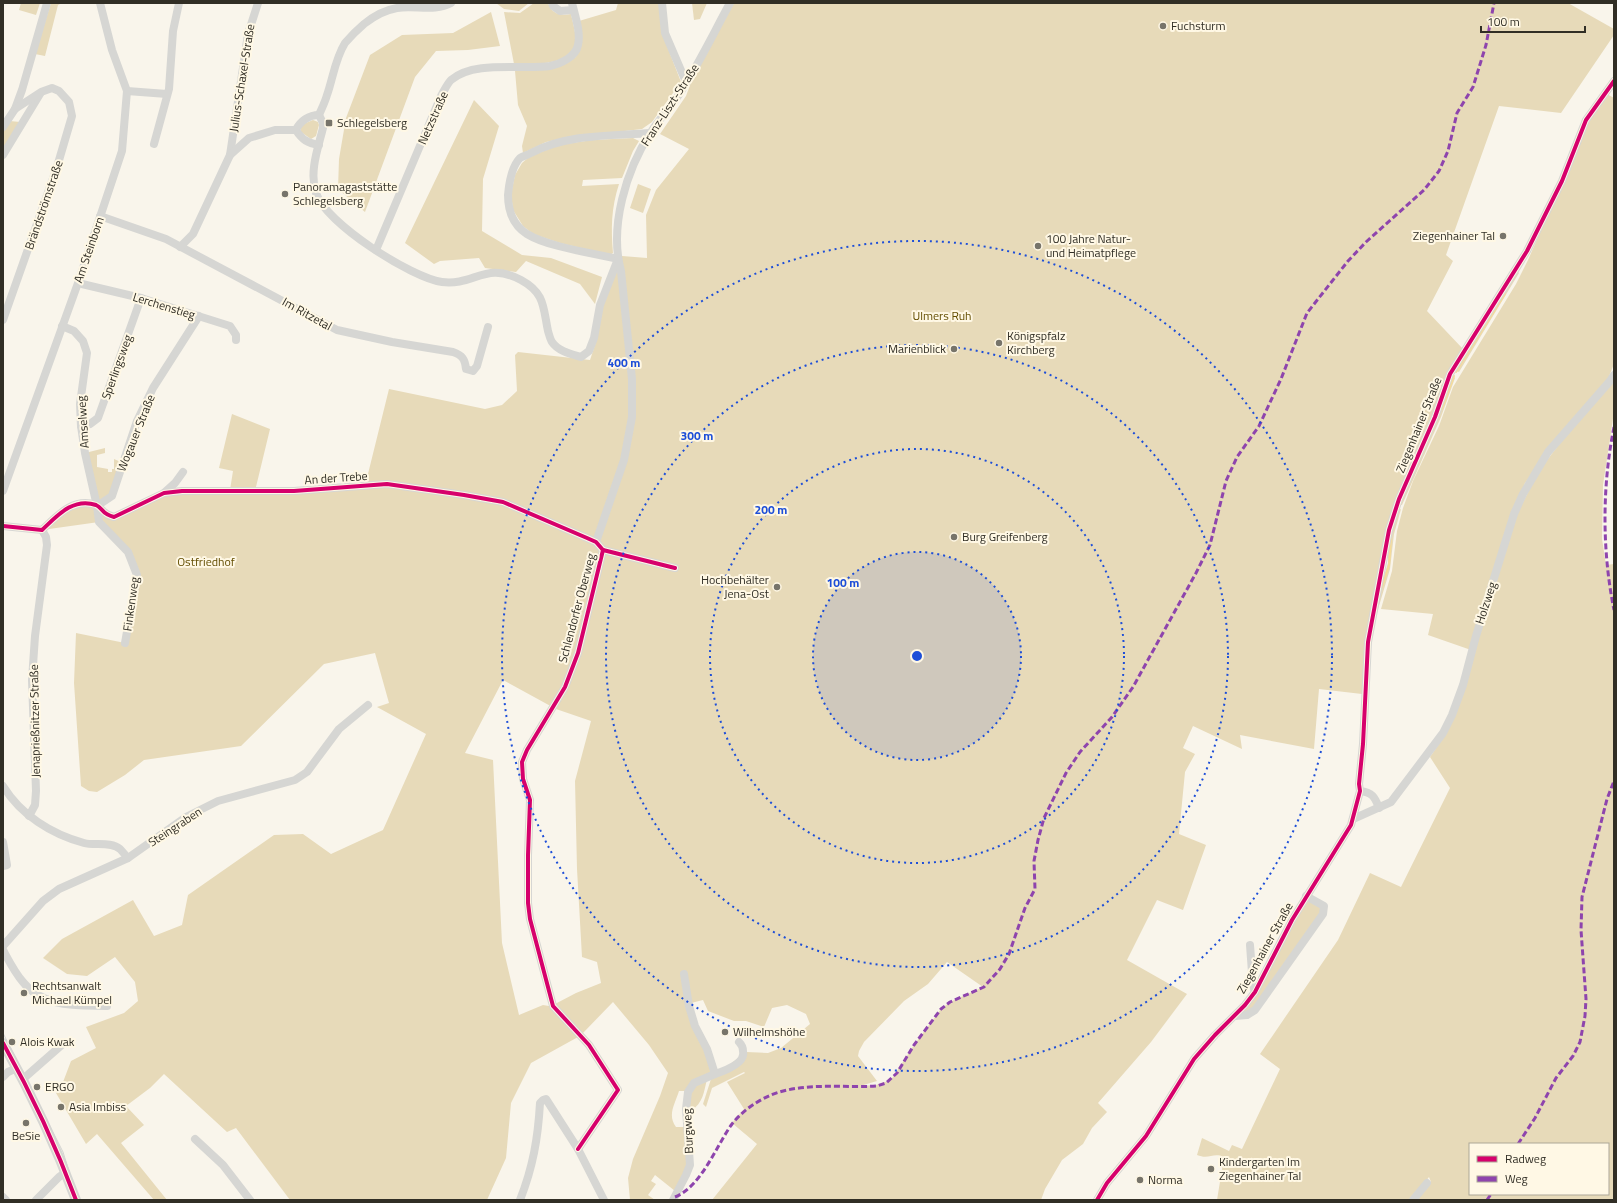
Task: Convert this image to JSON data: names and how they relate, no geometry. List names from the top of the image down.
{
  "streets": {
    "street": [
      "Julius-Schaxel-Straße",
      "Franz-Liszt-Straße",
      "Netzstraße",
      "Brändströmstraße",
      "Am Steinborn",
      "Lerchenstieg",
      "Im Ritzetal",
      "Sperlingsweg",
      "Amselweg",
      "Ziegenhainer Straße",
      "Wogauer Straße",
      "An der Trebe",
      "Holzweg",
      "Finkenweg",
      "Schlendorfer Oberweg",
      "Jenaprießnitzer Straße",
      "Steingraben",
      "Burgweg"
    ]
  },
  "crossings": [
    ["Franz-Liszt-Straße", "Schlendorfer Oberweg"],
    ["Am Steinborn", "Im Ritzetal"],
    ["Am Steinborn", "Amselweg"],
    ["Lerchenstieg", "Sperlingsweg"],
    ["Lerchenstieg", "Wogauer Straße"],
    ["Sperlingsweg", "Amselweg"],
    ["Amselweg", "Wogauer Straße"],
    ["Amselweg", "An der Trebe"],
    ["Amselweg", "Finkenweg"],
    ["Ziegenhainer Straße", "Holzweg"],
    ["Wogauer Straße", "An der Trebe"],
    ["Wogauer Straße", "Finkenweg"],
    ["An der Trebe", "Finkenweg"],
    ["An der Trebe", "Schlendorfer Oberweg"],
    ["An der Trebe", "Jenaprießnitzer Straße"]
  ],
  "parks": ["Ulmers Ruh", "Ostfriedhof"],
  "places": {
    "other": [
      "Fuchsturm",
      "Panoramagaststätte Schlegelsberg",
      "Ziegenhainer Tal",
      "100 Jahre Natur- und Heimatpflege",
      "Königspfalz Kirchberg",
      "Marienblick",
      "Burg Greifenberg",
      "Hochbehälter Jena-Ost",
      "Rechtsanwalt Michael Kümpel",
      "Wilhelmshöhe",
      "Alois Kwak",
      "ERGO",
      "Asia Imbiss",
      "BeSie",
      "Kindergarten Im Ziegenhainer Tal",
      "Norma"
    ],
    "transit": ["Schlegelsberg"]
  },
  "legend": ["Radweg", "Weg"],
  "scale_bar": "100 m",
  "rings": [
    "400 m",
    "300 m",
    "200 m",
    "100 m"
  ]
}
